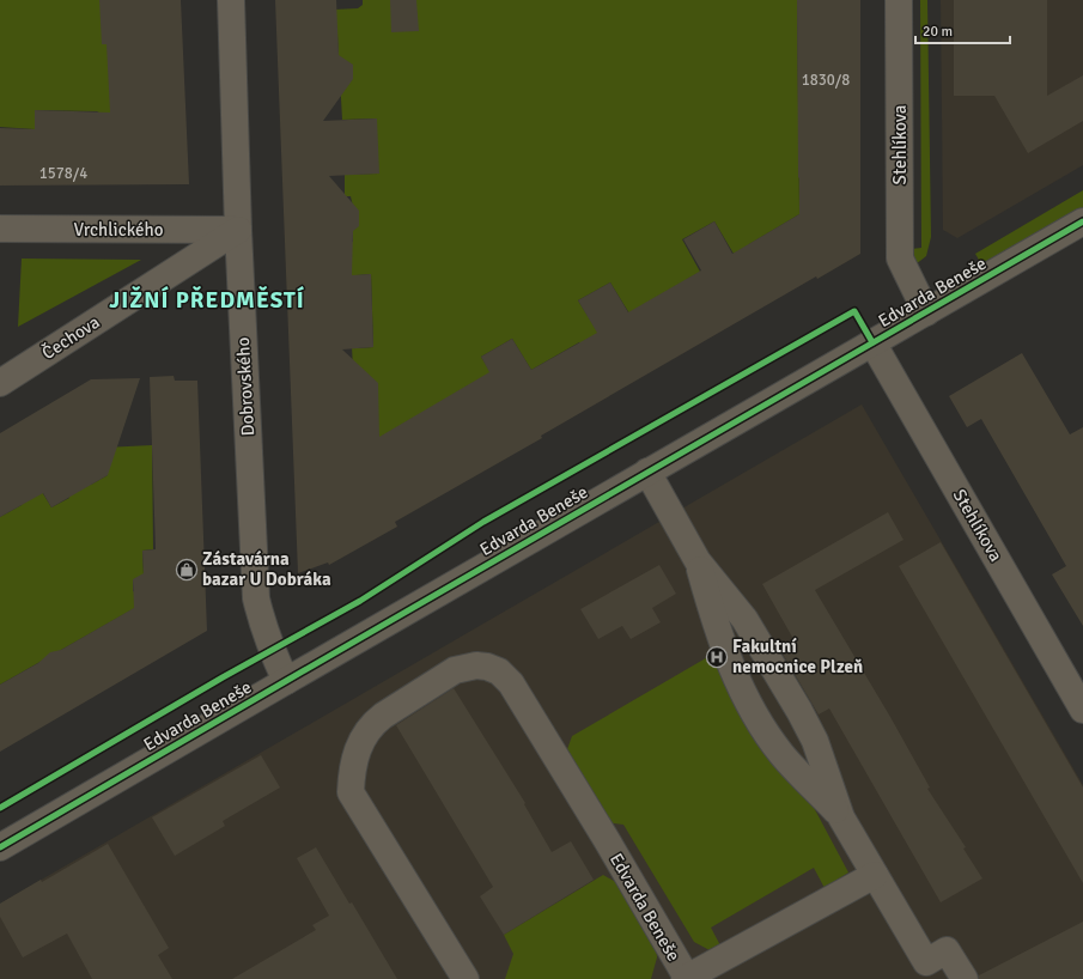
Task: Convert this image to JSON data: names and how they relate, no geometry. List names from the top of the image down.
{
  "streets": {
    "street": [
      "Stehlíkova",
      "Vrchlického",
      "Edvarda Beneše",
      "Čechova",
      "Dobrovského"
    ]
  },
  "crossings": [
    ["Stehlíkova", "Edvarda Beneše"],
    ["Vrchlického", "Čechova"],
    ["Vrchlického", "Dobrovského"],
    ["Edvarda Beneše", "Dobrovského"],
    ["Čechova", "Dobrovského"]
  ],
  "districts": ["JIŽNÍ PŘEDMĚSTÍ"],
  "places": {
    "shop": ["Zástavárna bazar U Dobráka"],
    "hospital": ["Fakultní nemocnice Plzeň"]
  },
  "house_numbers": ["1830/8", "1578/4"],
  "scale_bar": "20 m"
}
